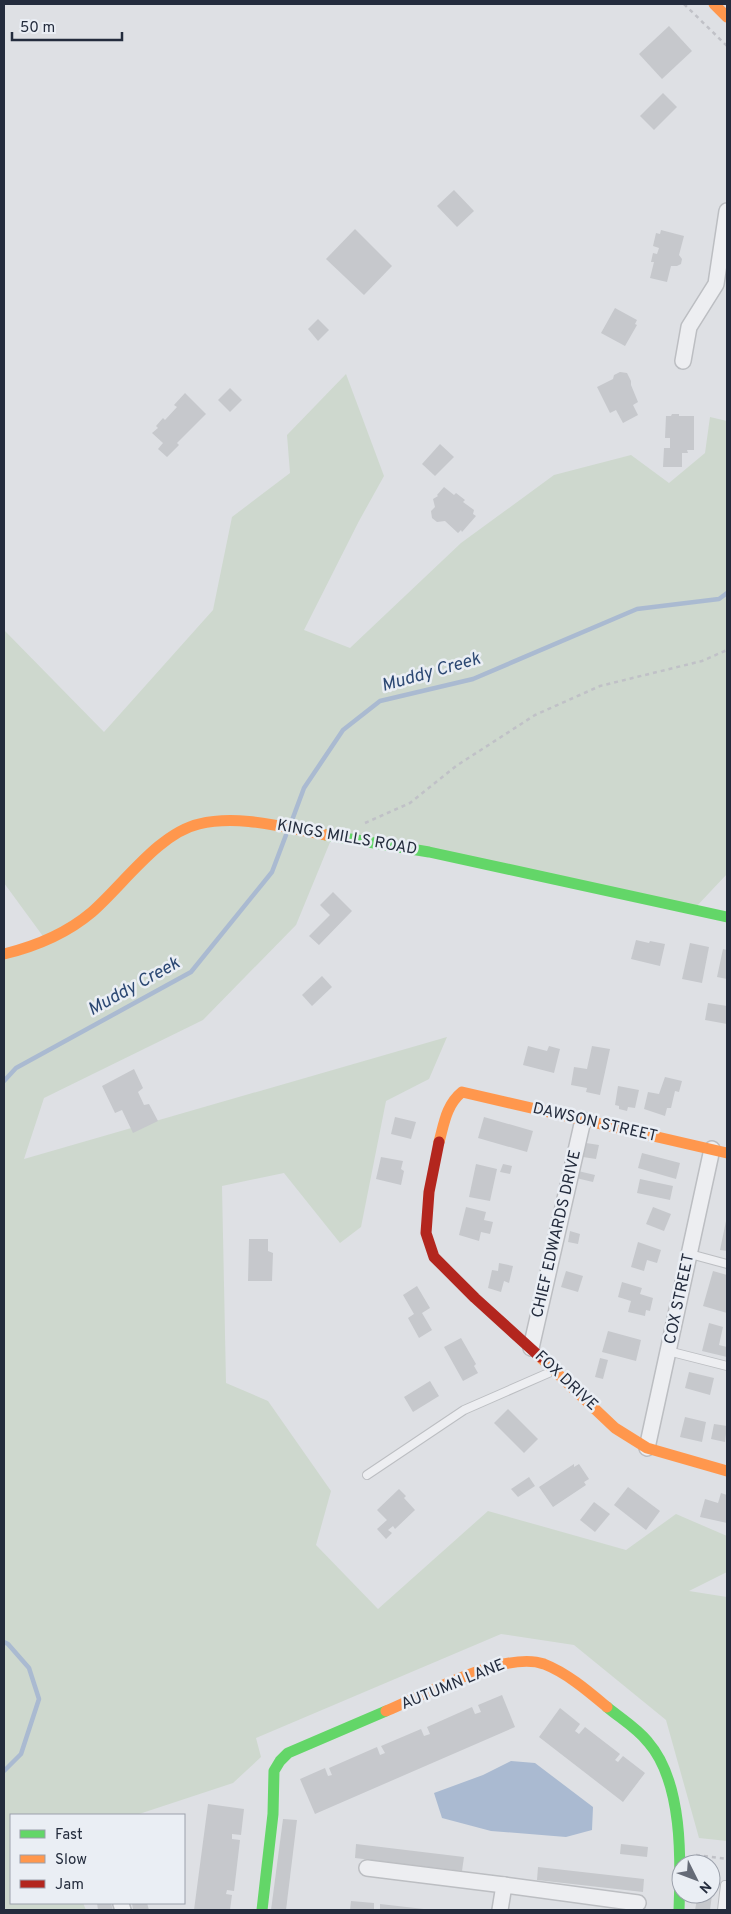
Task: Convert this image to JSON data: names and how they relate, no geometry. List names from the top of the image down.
{
  "streets": {
    "street": [
      "KINGS MILLS ROAD",
      "DAWSON STREET",
      "CHIEF EDWARDS DRIVE",
      "COX STREET",
      "FOX DRIVE",
      "AUTUMN LANE"
    ]
  },
  "crossings": [
    ["DAWSON STREET", "CHIEF EDWARDS DRIVE"],
    ["DAWSON STREET", "COX STREET"],
    ["DAWSON STREET", "FOX DRIVE"],
    ["CHIEF EDWARDS DRIVE", "FOX DRIVE"],
    ["COX STREET", "FOX DRIVE"]
  ],
  "water": ["Muddy Creek"],
  "legend": ["Fast", "Slow", "Jam"],
  "scale_bar": "50 m",
  "north": "bottom right"
}
